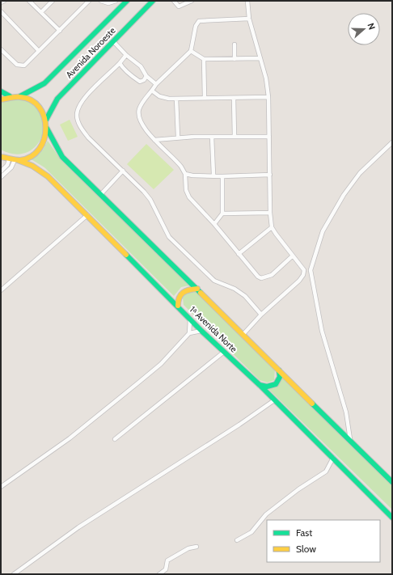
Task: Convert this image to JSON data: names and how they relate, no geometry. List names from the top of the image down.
{
  "streets": {
    "main road": ["Avenida Noroeste", "1ᵃ Avenida Norte"]
  },
  "legend": ["Fast", "Slow"],
  "north": "right"
}
